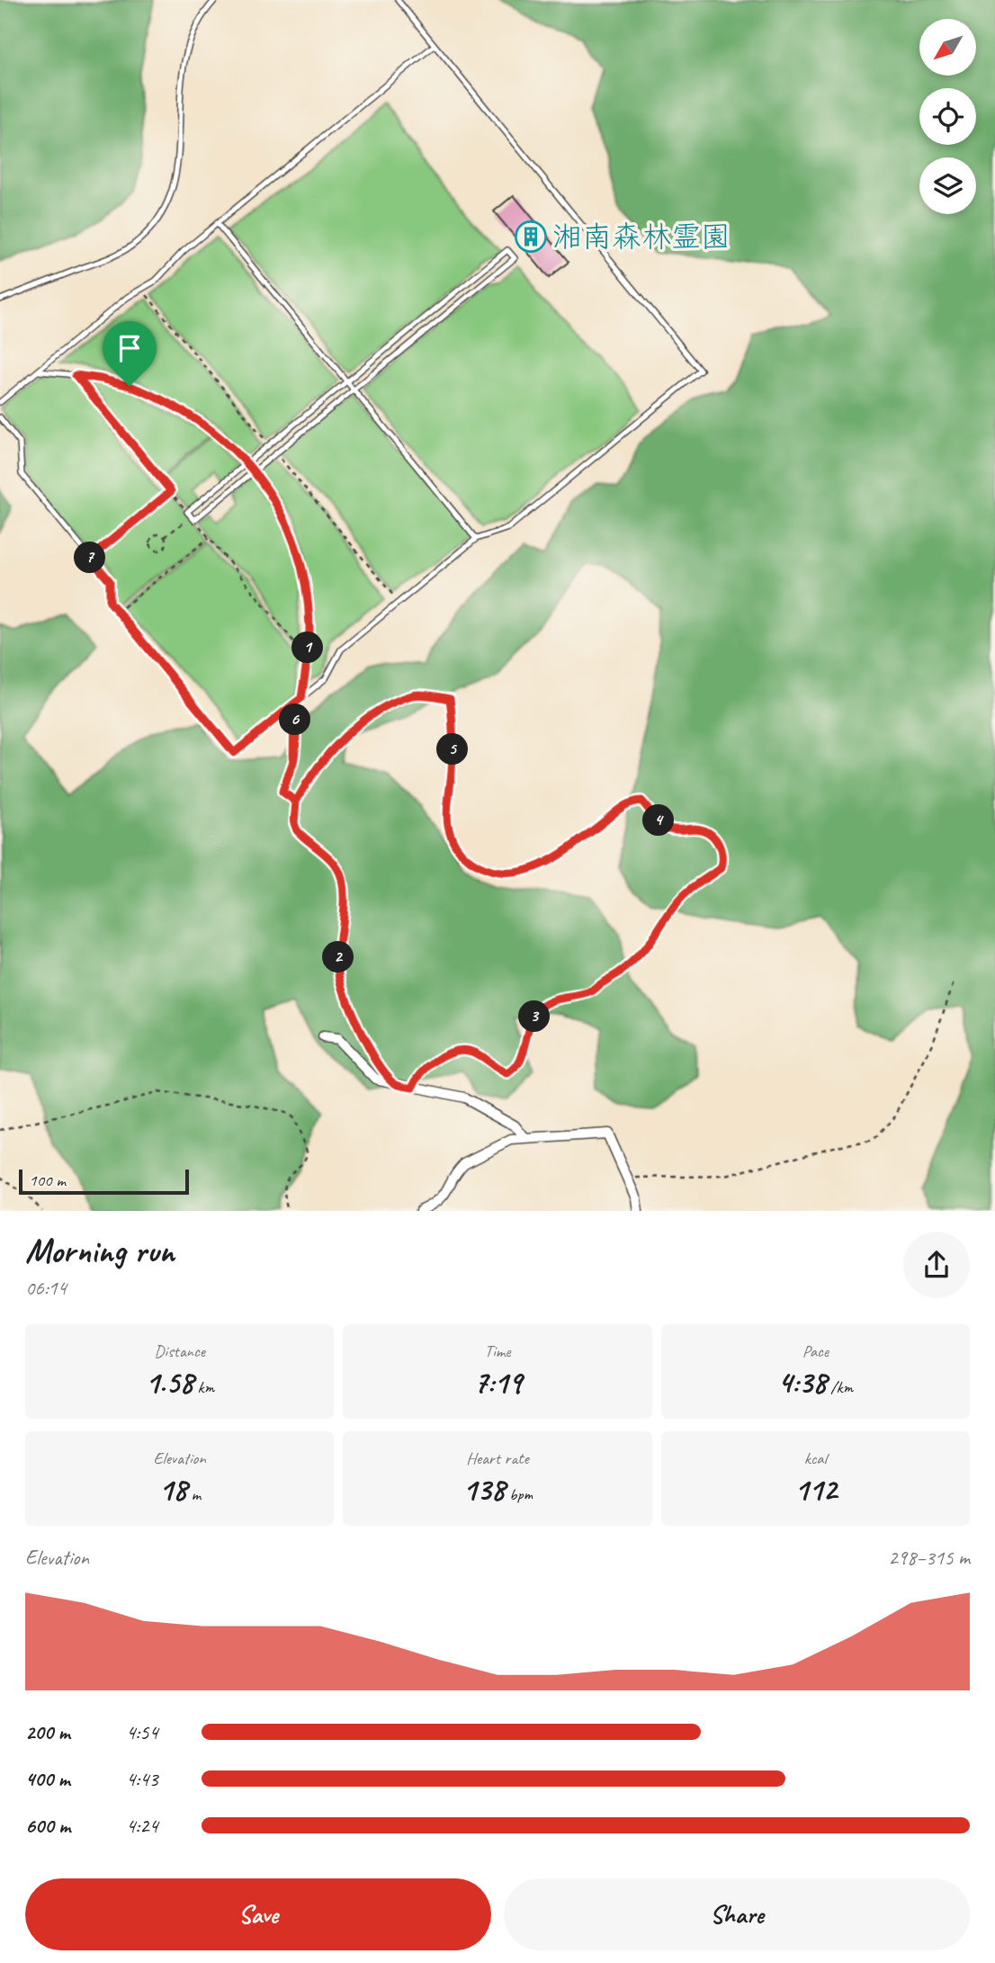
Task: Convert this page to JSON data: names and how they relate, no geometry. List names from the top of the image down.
{
  "places": {
    "building": ["湘南森林霊園"]
  },
  "scale_bar": "100 m",
  "north": "bottom left",
  "page": {
    "pins": [
      "7",
      "1",
      "6",
      "5",
      "4",
      "2",
      "3"
    ],
    "scale": "100 m",
    "heading": ["Morning run", "06:14"],
    "stats": [
      ["Distance", "1.58 km"],
      ["Time", "7:19"],
      ["Pace", "4:38 /km"],
      ["Elevation", "18 m"],
      ["Heart rate", "138 bpm"],
      ["kcal", "112"]
    ],
    "chart": ["Elevation", "298–315 m"],
    "list": [
      {
        "name": "200 m",
        "note": "4:54"
      },
      {
        "name": "400 m",
        "note": "4:43"
      },
      {
        "name": "600 m",
        "note": "4:24"
      }
    ],
    "buttons": ["Save", "Share"]
  }
}
